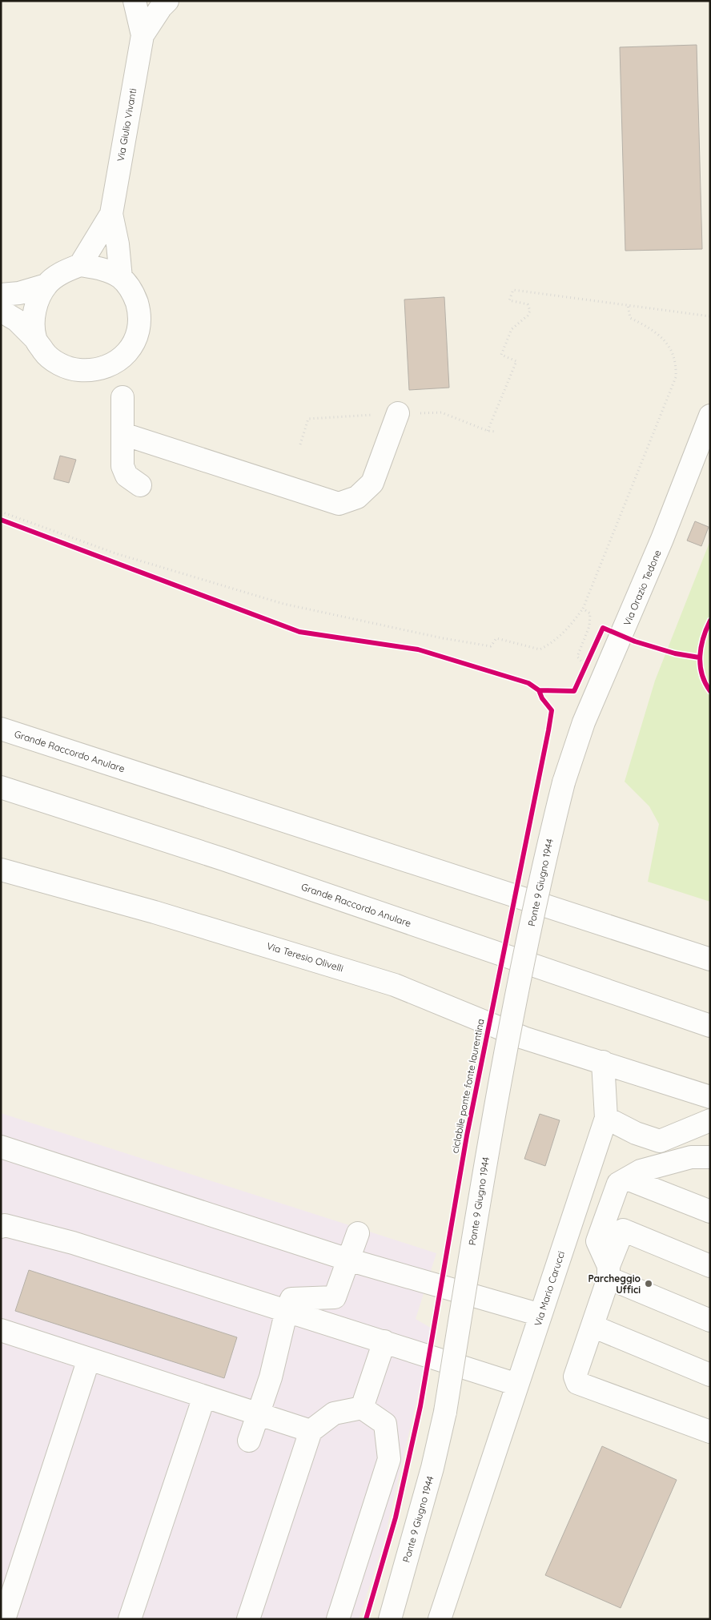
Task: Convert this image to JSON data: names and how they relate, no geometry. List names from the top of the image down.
{
  "streets": {
    "main road": [
      "Via Giulio Vivanti",
      "Via Orazio Tedone",
      "Grande Raccordo Anulare",
      "Ponte 9 Giugno 1944",
      "Via Teresio Olivelli",
      "Via Mario Carucci"
    ],
    "cycle path": ["ciclabile ponte fonte laurentina"]
  },
  "crossings": [
    ["Via Orazio Tedone", "Ponte 9 Giugno 1944"],
    ["Via Teresio Olivelli", "Via Mario Carucci"]
  ],
  "places": ["Parcheggio Uffici"]
}
